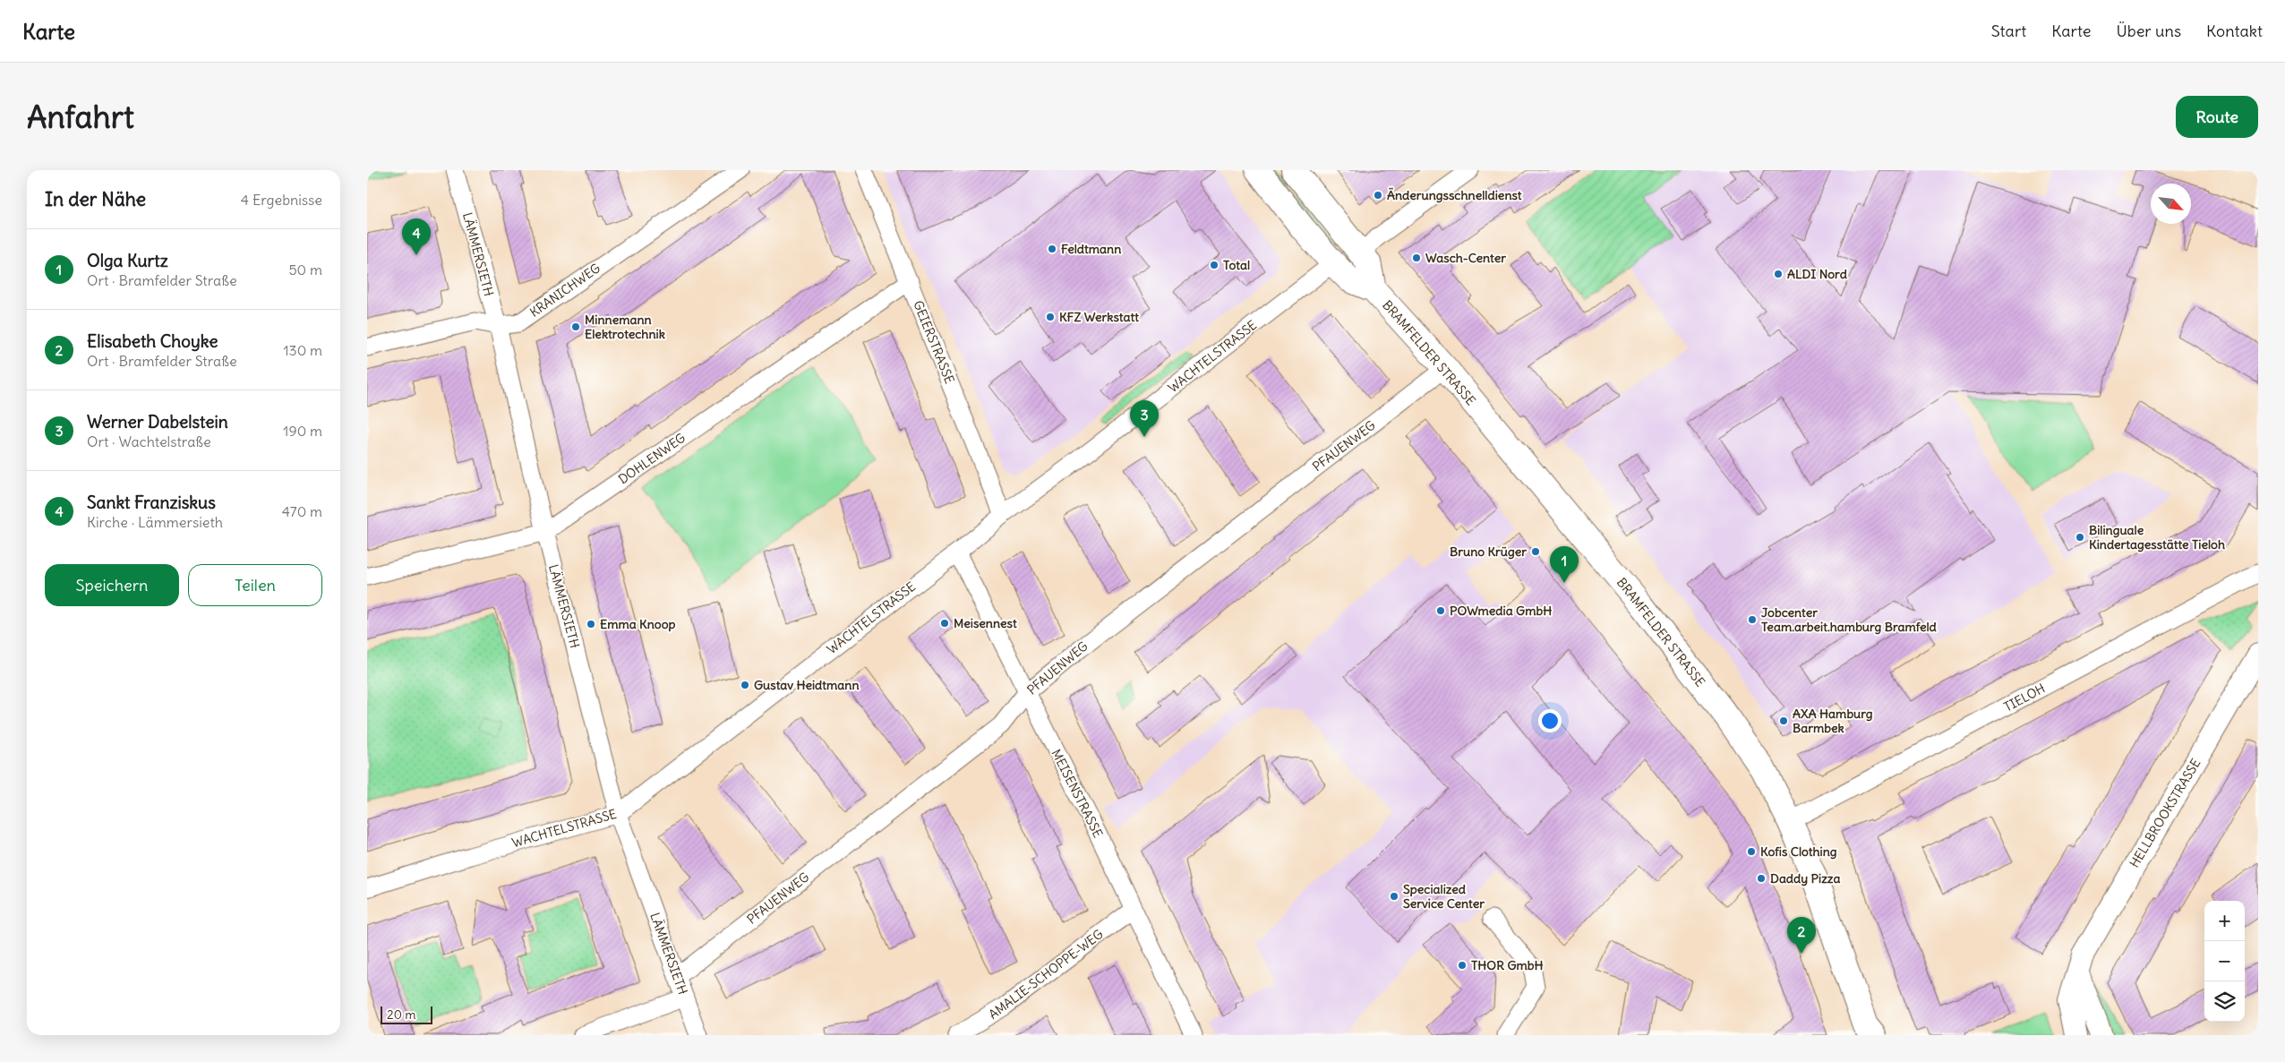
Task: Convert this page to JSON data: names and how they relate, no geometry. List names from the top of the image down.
{
  "streets": {
    "main road": ["BRAMFELDER STRASSE"],
    "street": [
      "LÄMMERSIETH",
      "KRANICHWEG",
      "GEIERSTRASSE",
      "WACHTELSTRASSE",
      "PFAUENWEG",
      "DOHLENWEG",
      "TIELOH",
      "MEISENSTRASSE",
      "HELLBROOKSTRASSE",
      "AMALIE-SCHOPPE-WEG"
    ]
  },
  "crossings": [
    ["LÄMMERSIETH", "KRANICHWEG"],
    ["LÄMMERSIETH", "WACHTELSTRASSE"],
    ["LÄMMERSIETH", "PFAUENWEG"],
    ["LÄMMERSIETH", "DOHLENWEG"],
    ["GEIERSTRASSE", "WACHTELSTRASSE"],
    ["GEIERSTRASSE", "DOHLENWEG"],
    ["BRAMFELDER STRASSE", "WACHTELSTRASSE"],
    ["BRAMFELDER STRASSE", "PFAUENWEG"],
    ["BRAMFELDER STRASSE", "TIELOH"],
    ["WACHTELSTRASSE", "MEISENSTRASSE"],
    ["PFAUENWEG", "MEISENSTRASSE"],
    ["MEISENSTRASSE", "AMALIE-SCHOPPE-WEG"]
  ],
  "places": [
    "Änderungsschnelldienst",
    "Feldtmann",
    "Wasch-Center",
    "Total",
    "ALDI Nord",
    "KFZ Werkstatt",
    "Minnemann Elektrotechnik",
    "Bilinguale Kindertagesstätte Tieloh",
    "Bruno Krüger",
    "POWmedia GmbH",
    "Jobcenter Team.arbeit.hamburg Bramfeld",
    "Meisennest",
    "Emma Knoop",
    "Gustav Heidtmann",
    "AXA Hamburg Barmbek",
    "Kofis Clothing",
    "Daddy Pizza",
    "Specialized Service Center",
    "THOR GmbH"
  ],
  "scale_bar": "20 m",
  "north": "bottom right",
  "page": {
    "header": "Karte",
    "nav": [
      "Start",
      "Karte",
      "Über uns",
      "Kontakt"
    ],
    "buttons": [
      "Route",
      ["Speichern", "Teilen"]
    ],
    "title": "Anfahrt",
    "heading": ["In der Nähe", "4 Ergebnisse"],
    "pins": [
      "4",
      "3",
      "1",
      "2"
    ],
    "list": [
      {
        "mark": "1",
        "name": "Olga Kurtz",
        "note": "Ort · Bramfelder Straße",
        "value": "50 m"
      },
      {
        "mark": "2",
        "name": "Elisabeth Choyke",
        "note": "Ort · Bramfelder Straße",
        "value": "130 m"
      },
      {
        "mark": "3",
        "name": "Werner Dabelstein",
        "note": "Ort · Wachtelstraße",
        "value": "190 m"
      },
      {
        "mark": "4",
        "name": "Sankt Franziskus",
        "note": "Kirche · Lämmersieth",
        "value": "470 m"
      }
    ],
    "map_buttons": ["+", "−"],
    "scale": "20 m"
  }
}
